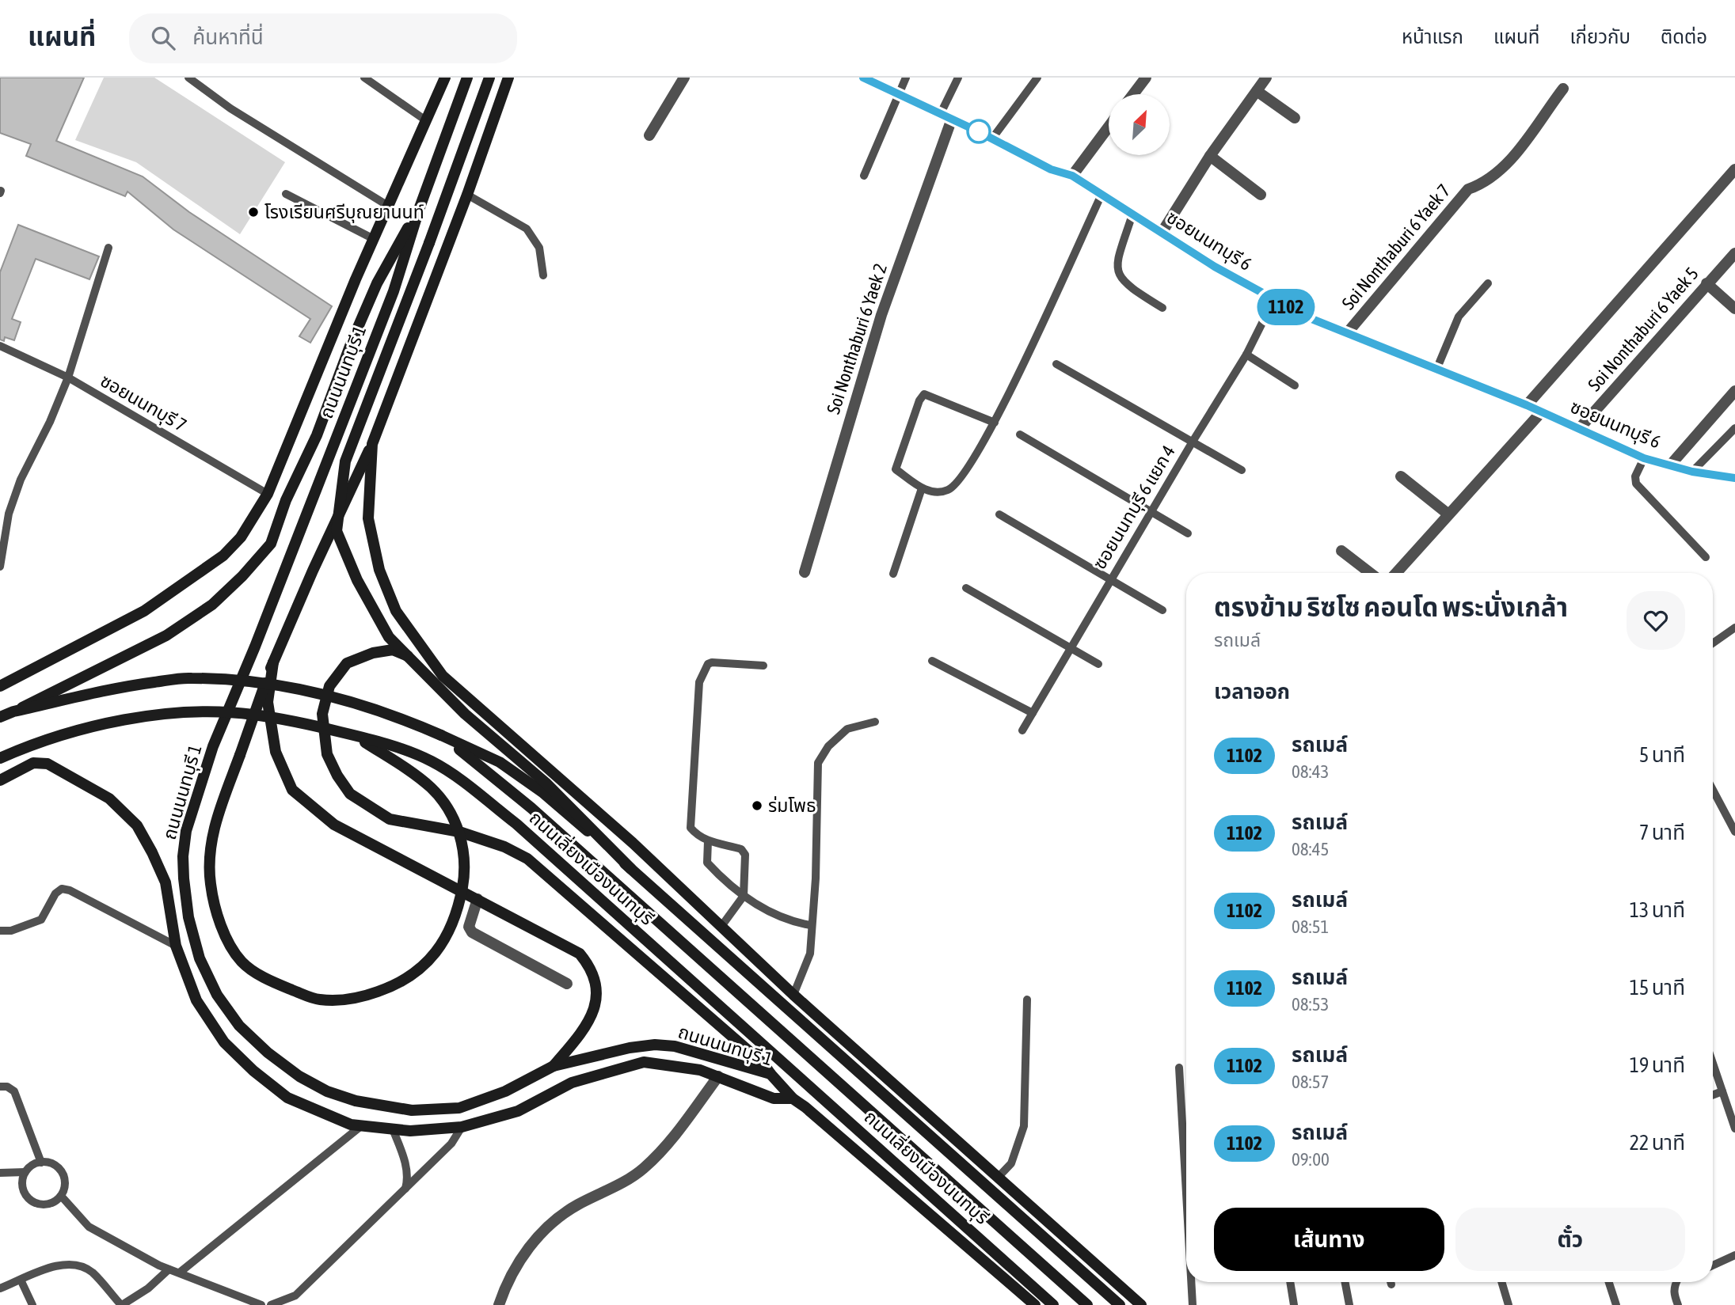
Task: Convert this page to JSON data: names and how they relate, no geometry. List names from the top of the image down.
{
  "streets": {
    "main road": ["ซอยนนทบุรี 6", "ถนนนนทบุรี 1", "ถนนเลี่ยงเมืองนนทบุรี"],
    "street": ["Soi Nonthaburi 6 Yaek 7", "Soi Nonthaburi 6 Yaek 5", "Soi Nonthaburi 6 Yaek 2"],
    "lane": ["ซอยนนทบุรี 7", "ซอยนนทบุรี 6 แยก 4"]
  },
  "crossings": [
    ["ซอยนนทบุรี 6", "Soi Nonthaburi 6 Yaek 7"],
    ["ซอยนนทบุรี 6", "Soi Nonthaburi 6 Yaek 5"],
    ["ซอยนนทบุรี 6", "Soi Nonthaburi 6 Yaek 2"],
    ["ซอยนนทบุรี 6", "ซอยนนทบุรี 6 แยก 4"]
  ],
  "places": ["โรงเรียนศรีบุณยานนท์", "ร่มโพธ"],
  "lines": ["bus line 1102"],
  "north": "top right",
  "page": {
    "header": "แผนที่",
    "search": "ค้นหาที่นี่",
    "nav": [
      "หน้าแรก",
      "แผนที่",
      "เกี่ยวกับ",
      "ติดต่อ"
    ],
    "on_map": "1102",
    "heading": [
      ["ตรงข้าม ริซโซ คอนโด พระนั่งเกล้า", "รถเมล์"],
      "เวลาออก"
    ],
    "list": [
      {
        "mark": "1102",
        "name": "รถเมล์",
        "note": "08:43",
        "value": "5 นาที"
      },
      {
        "mark": "1102",
        "name": "รถเมล์",
        "note": "08:45",
        "value": "7 นาที"
      },
      {
        "mark": "1102",
        "name": "รถเมล์",
        "note": "08:51",
        "value": "13 นาที"
      },
      {
        "mark": "1102",
        "name": "รถเมล์",
        "note": "08:53",
        "value": "15 นาที"
      },
      {
        "mark": "1102",
        "name": "รถเมล์",
        "note": "08:57",
        "value": "19 นาที"
      },
      {
        "mark": "1102",
        "name": "รถเมล์",
        "note": "09:00",
        "value": "22 นาที"
      }
    ],
    "buttons": ["เส้นทาง", "ตั๋ว"]
  }
}
